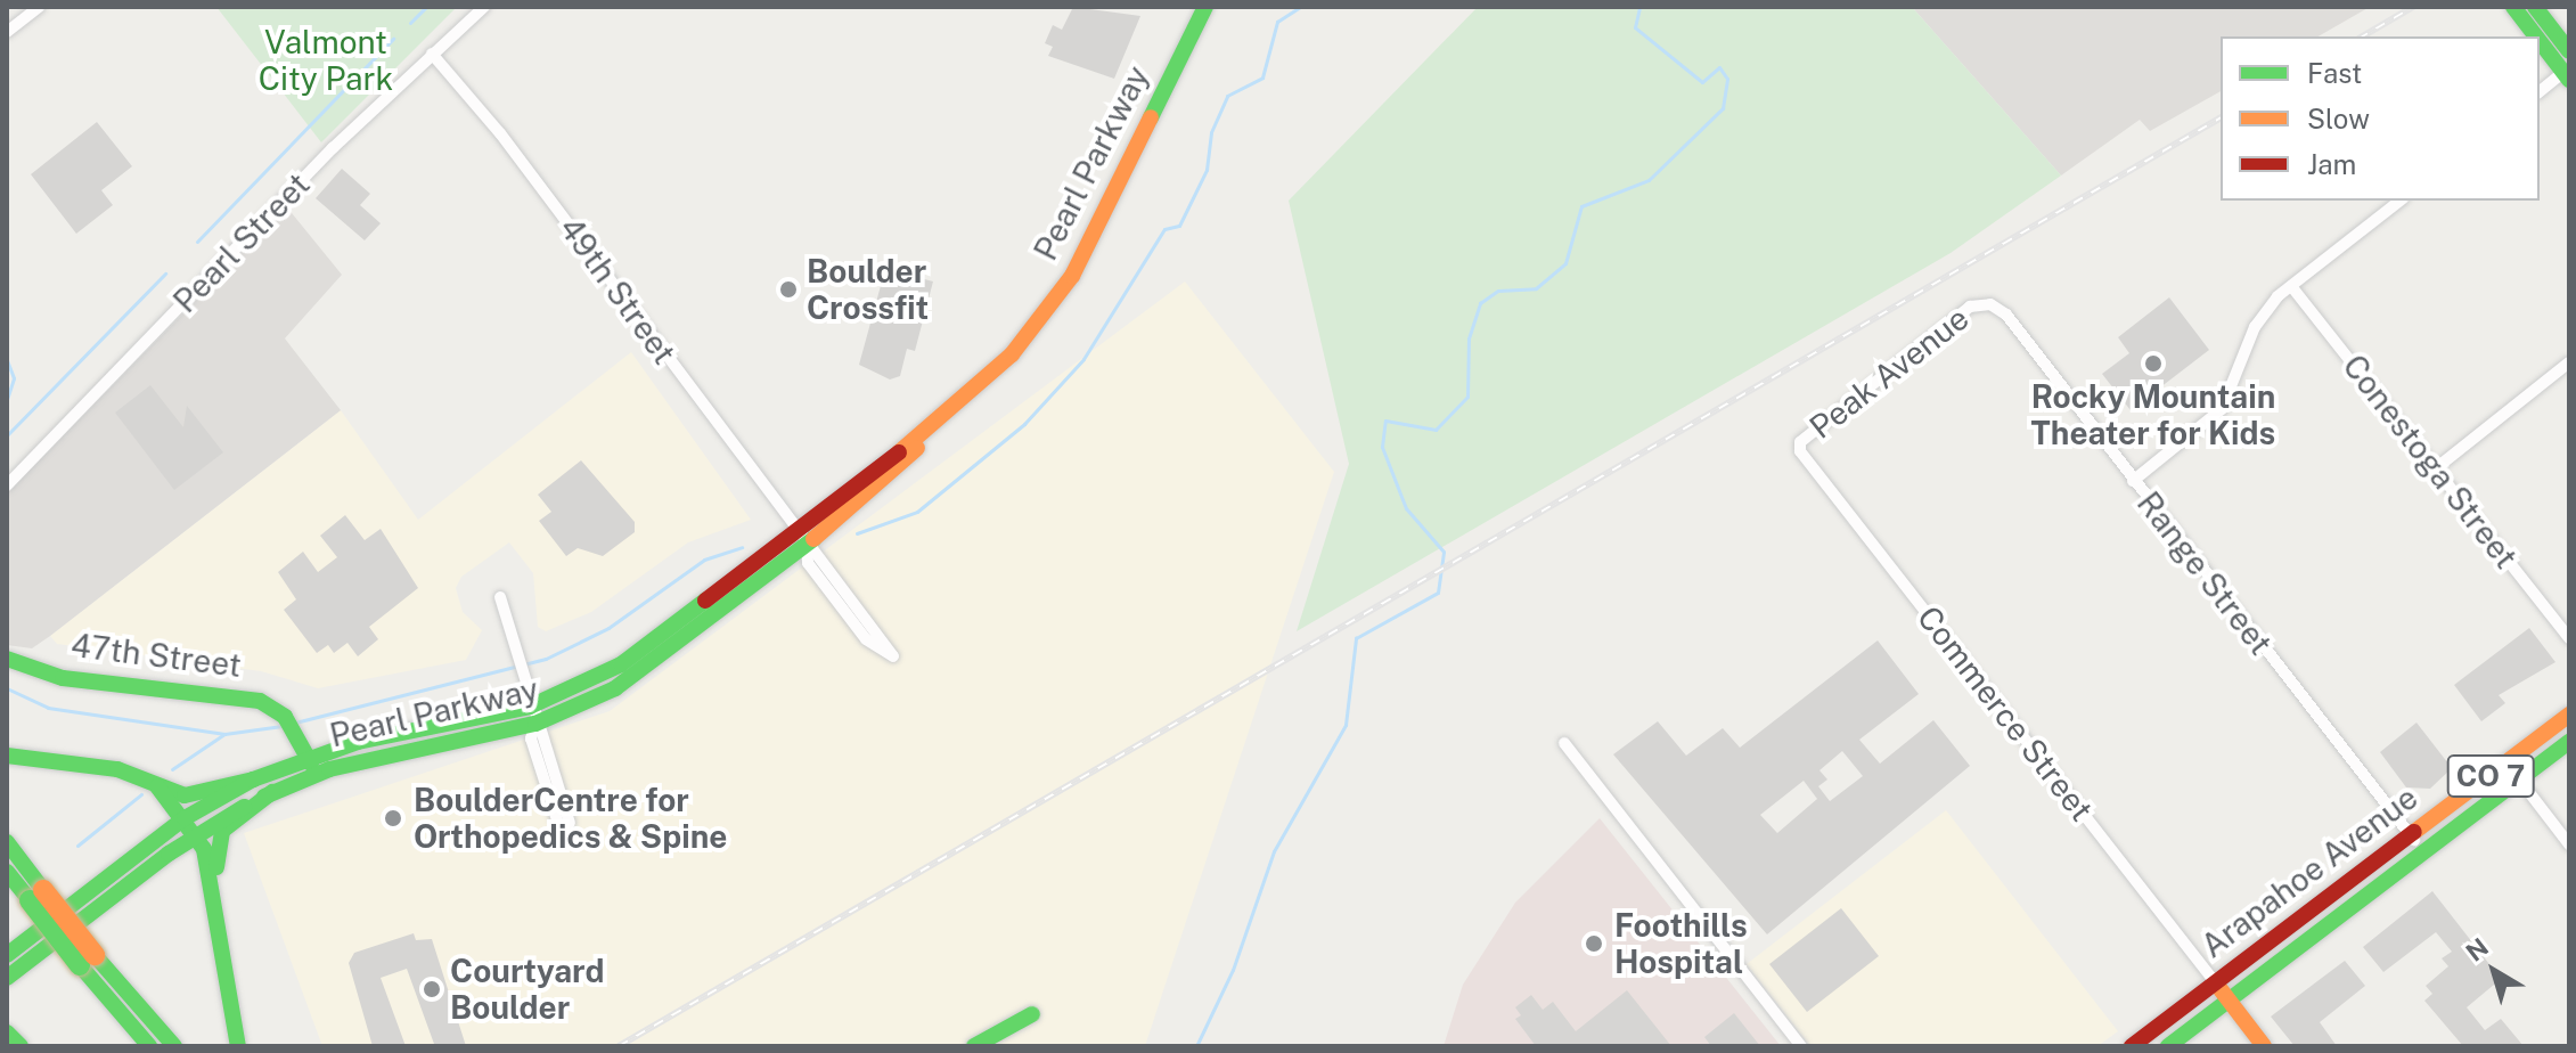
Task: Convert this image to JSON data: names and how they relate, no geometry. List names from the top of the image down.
{
  "streets": {
    "main road": [
      "Pearl Parkway",
      "47th Street",
      "CO 7",
      "Arapahoe Avenue"
    ],
    "street": [
      "Pearl Street",
      "49th Street",
      "Peak Avenue",
      "Conestoga Street",
      "Range Street",
      "Commerce Street"
    ]
  },
  "crossings": [
    ["Pearl Parkway", "49th Street"],
    ["Pearl Parkway", "47th Street"],
    ["Pearl Street", "49th Street"],
    ["Peak Avenue", "Range Street"],
    ["Peak Avenue", "Commerce Street"],
    ["Range Street", "Arapahoe Avenue"],
    ["Commerce Street", "Arapahoe Avenue"]
  ],
  "parks": ["Valmont City Park"],
  "places": [
    "Boulder Crossfit",
    "Rocky Mountain Theater for Kids",
    "BoulderCentre for Orthopedics & Spine",
    "Foothills Hospital",
    "Courtyard Boulder"
  ],
  "legend": ["Fast", "Slow", "Jam"],
  "north": "top left"
}
